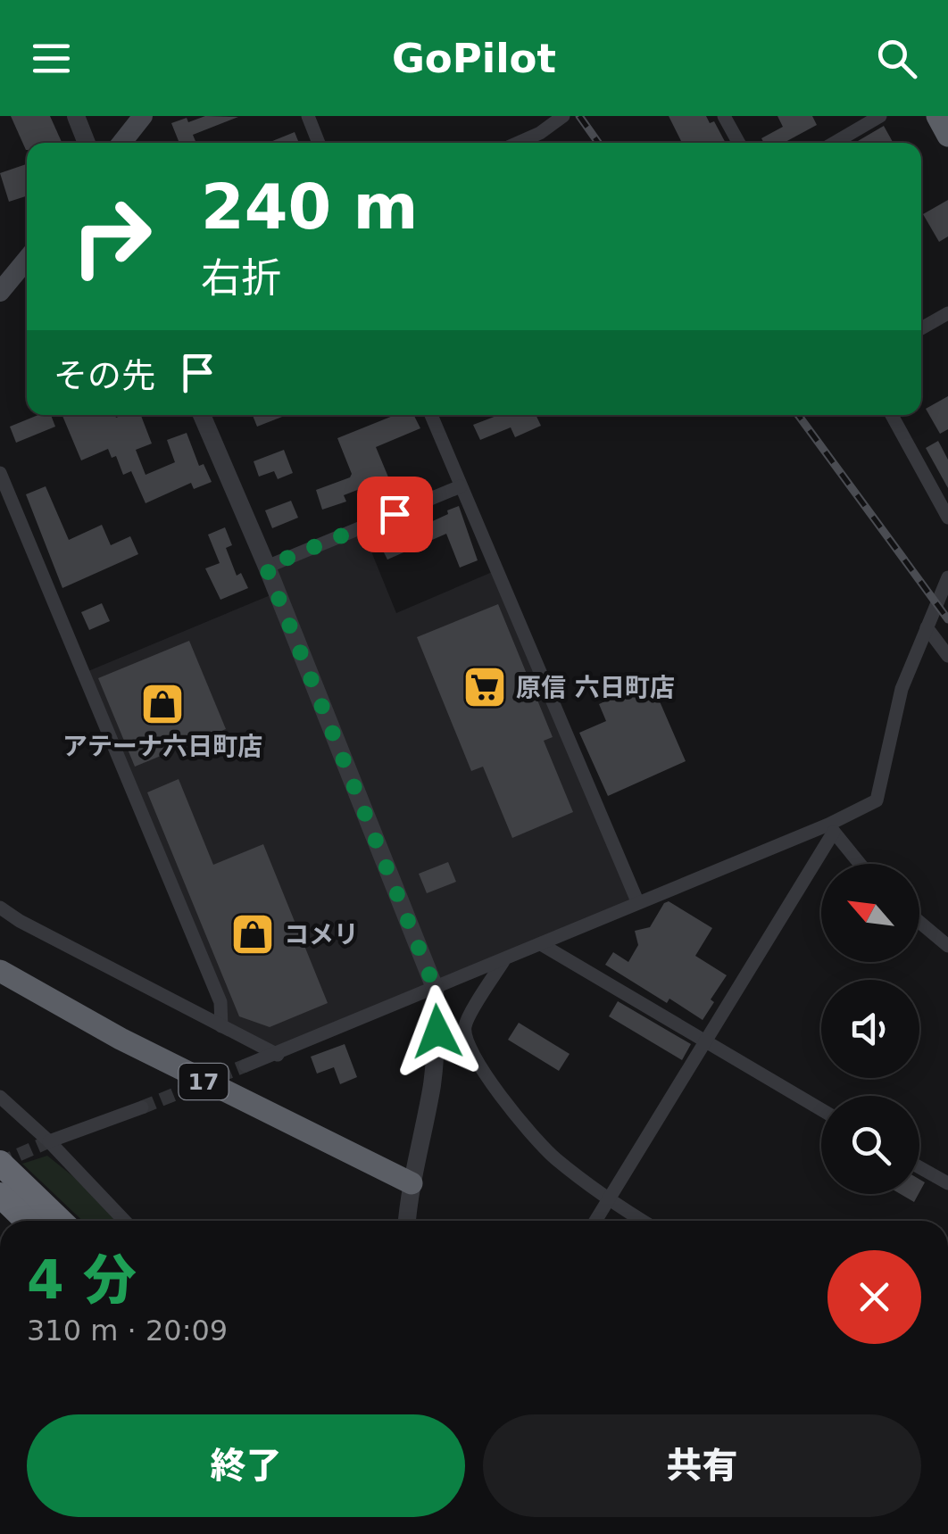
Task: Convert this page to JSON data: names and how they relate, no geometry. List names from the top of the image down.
{
  "streets": {
    "highway": ["17"]
  },
  "places": {
    "supermarket": ["原信 六日町店"],
    "shop": ["アテーナ六日町店", "コメリ"]
  },
  "north": "top left",
  "page": {
    "header": "GoPilot",
    "turn": ["240 m", "右折"],
    "then": "その先",
    "heading": ["4 分", "310 m · 20:09"],
    "buttons": ["終了", "共有"]
  }
}
